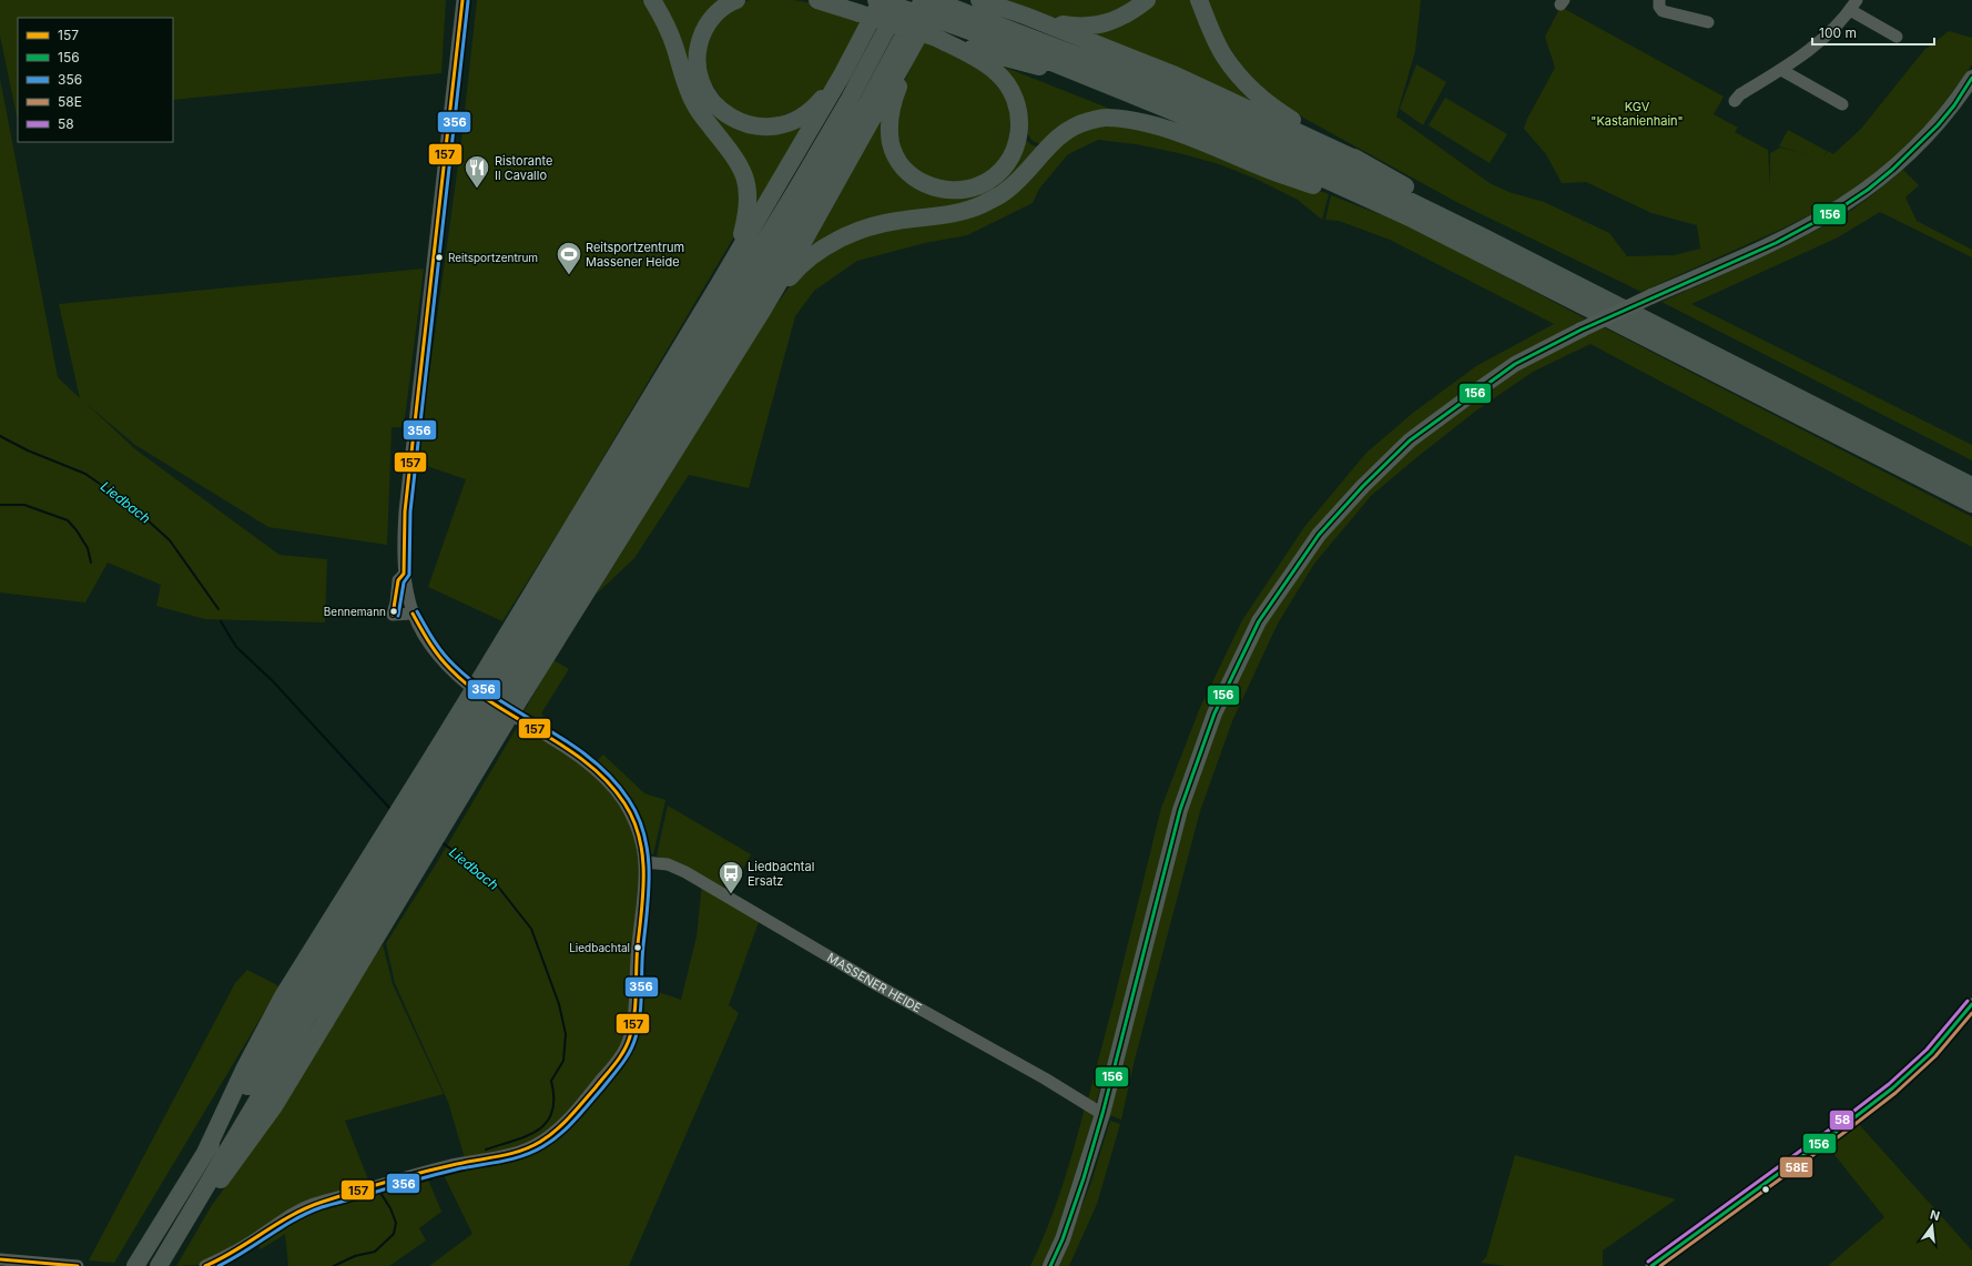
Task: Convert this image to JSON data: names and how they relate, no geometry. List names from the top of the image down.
{
  "streets": {
    "street": ["MASSENER HEIDE"]
  },
  "water": ["Liedbach"],
  "parks": ["KGV \"Kastanienhain\""],
  "places": {
    "restaurant": ["Ristorante Il Cavallo"],
    "other": ["Reitsportzentrum", "Bennemann", "Liedbachtal"],
    "sports": ["Reitsportzentrum Massener Heide"],
    "bus stop": ["Liedbachtal Ersatz"]
  },
  "lines": [
    "transit line 157",
    "transit line 356",
    "transit line 156",
    "transit line 58",
    "transit line 58E"
  ],
  "legend": [
    "157",
    "156",
    "356",
    "58E",
    "58"
  ],
  "scale_bar": "100 m",
  "north": "top"
}
